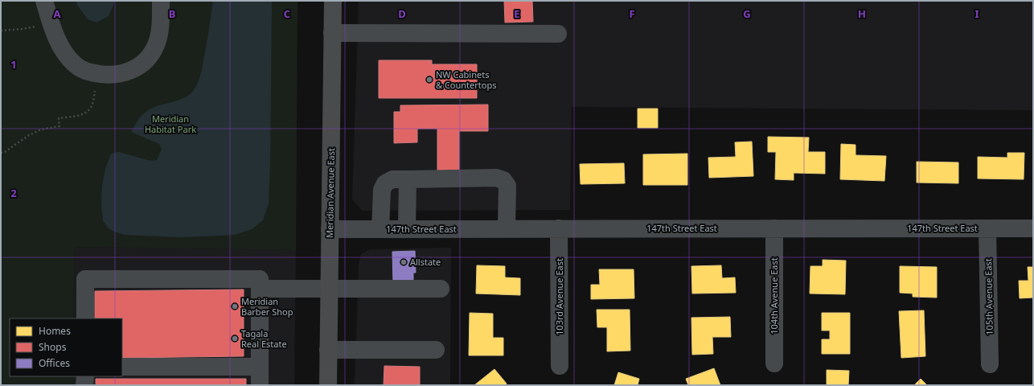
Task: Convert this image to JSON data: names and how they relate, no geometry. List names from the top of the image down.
{
  "streets": {
    "main road": ["Meridian Avenue East"],
    "street": [
      "147th Street East",
      "104th Avenue East",
      "103rd Avenue East",
      "105th Avenue East"
    ]
  },
  "crossings": [
    ["Meridian Avenue East", "147th Street East"],
    ["147th Street East", "104th Avenue East"],
    ["147th Street East", "103rd Avenue East"],
    ["147th Street East", "105th Avenue East"]
  ],
  "parks": ["Meridian Habitat Park"],
  "places": [
    "NW Cabinets & Countertops",
    "Allstate",
    "Meridian Barber Shop",
    "Tagala Real Estate"
  ],
  "legend": ["Homes", "Shops", "Offices"],
  "grid": {
    "columns": [
      "A",
      "B",
      "C",
      "D",
      "E",
      "F",
      "G",
      "H",
      "I"
    ],
    "rows": ["1", "2"]
  }
}
